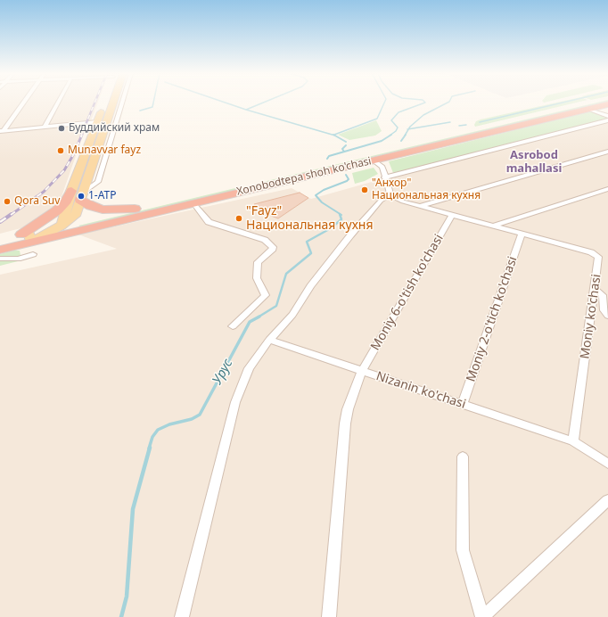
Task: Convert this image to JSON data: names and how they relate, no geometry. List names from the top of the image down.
{
  "streets": {
    "highway": ["Xonobodtepa shoh ko'chasi"],
    "street": [
      "Moniy 6-o'tish ko'chasi",
      "Moniy ko'chasi",
      "Moniy 2-o'tich ko'chasi",
      "Nizanin ko'chasi"
    ]
  },
  "crossings": [
    ["Moniy 6-o'tish ko'chasi", "Moniy ko'chasi"],
    ["Moniy 6-o'tish ko'chasi", "Nizanin ko'chasi"],
    ["Moniy ko'chasi", "Moniy 2-o'tich ko'chasi"],
    ["Moniy ko'chasi", "Nizanin ko'chasi"],
    ["Moniy 2-o'tich ko'chasi", "Nizanin ko'chasi"]
  ],
  "districts": ["Asrobod mahallasi"],
  "water": ["Урус"],
  "places": [
    "Буддийский храм",
    "Munavvar fayz",
    "\"Анхор\" Национальная кухня",
    "1-ATP",
    "Qora Suv",
    "\"Fayz\" Национальная кухня"
  ]
}
